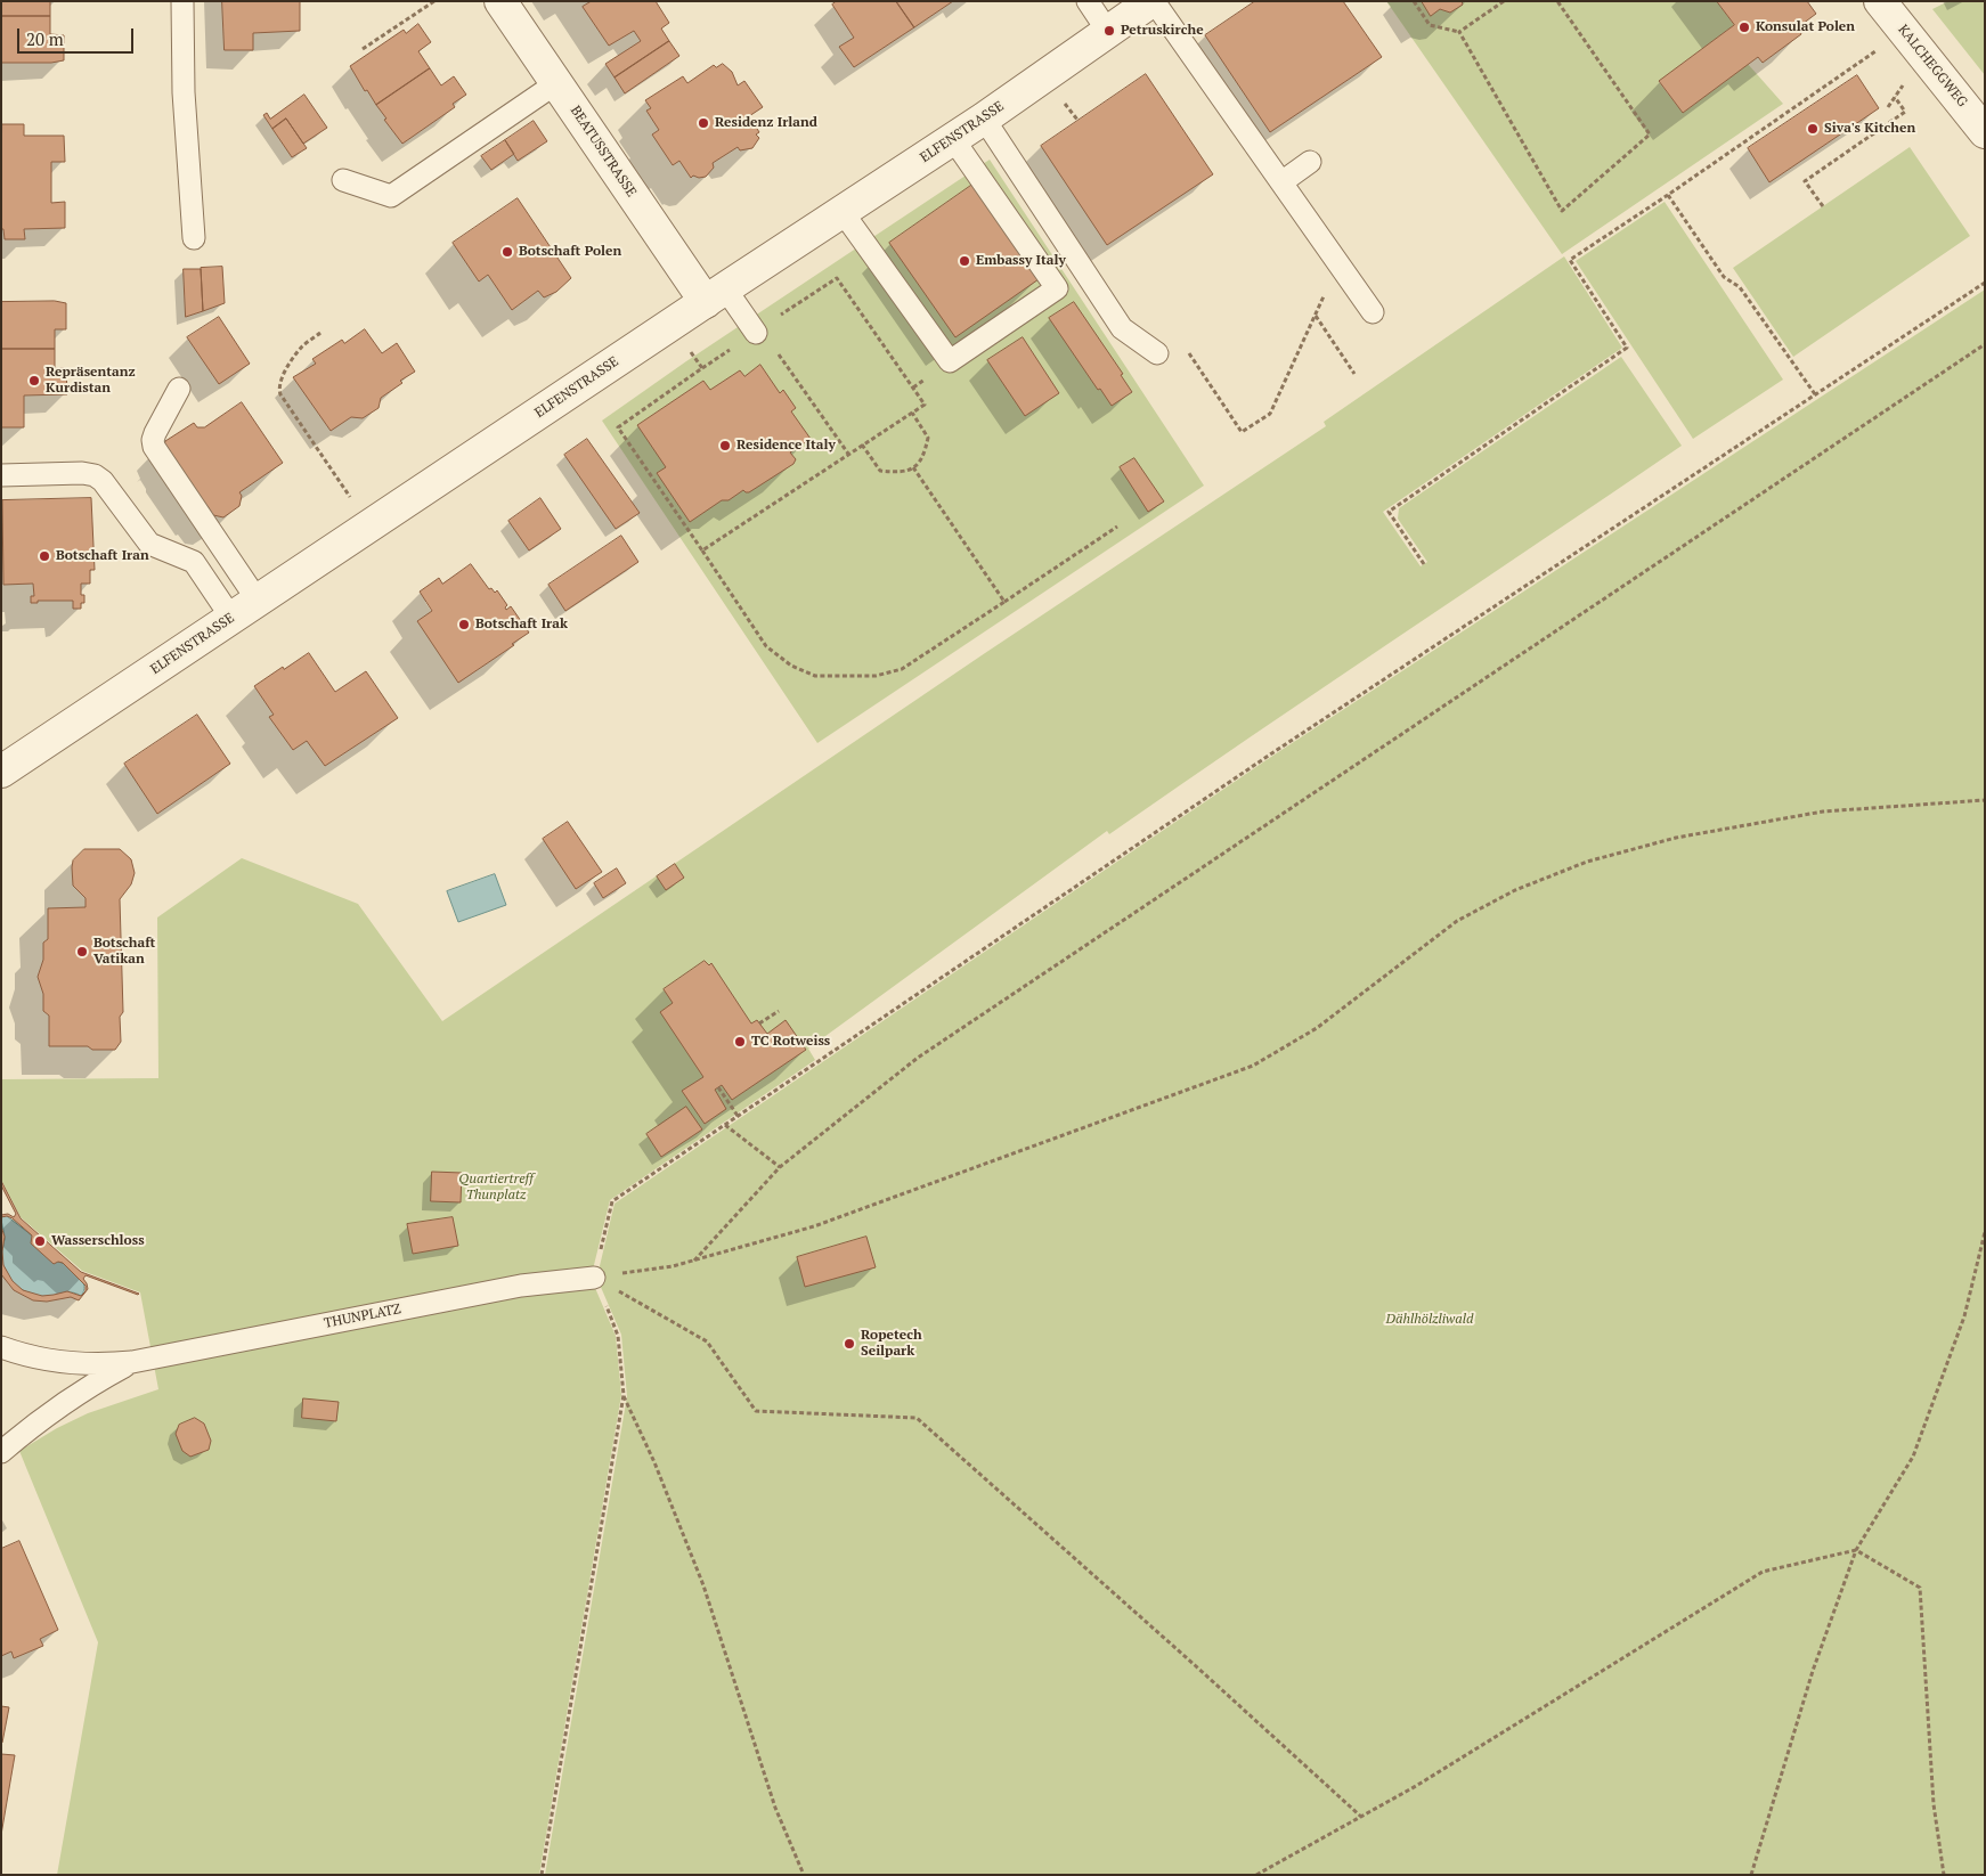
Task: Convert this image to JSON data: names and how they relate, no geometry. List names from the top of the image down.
{
  "streets": {
    "street": ["KALCHEGGWEG", "ELFENSTRASSE", "BEATUSSTRASSE"],
    "lane": ["THUNPLATZ"]
  },
  "crossings": [
    ["ELFENSTRASSE", "BEATUSSTRASSE"]
  ],
  "parks": ["Quartiertreff Thunplatz", "Dählhölzliwald"],
  "places": [
    "Konsulat Polen",
    "Petruskirche",
    "Residenz Irland",
    "Siva's Kitchen",
    "Botschaft Polen",
    "Embassy Italy",
    "Repräsentanz Kurdistan",
    "Residence Italy",
    "Botschaft Iran",
    "Botschaft Irak",
    "Botschaft Vatikan",
    "TC Rotweiss",
    "Wasserschloss",
    "Ropetech Seilpark"
  ],
  "scale_bar": "20 m"
}
